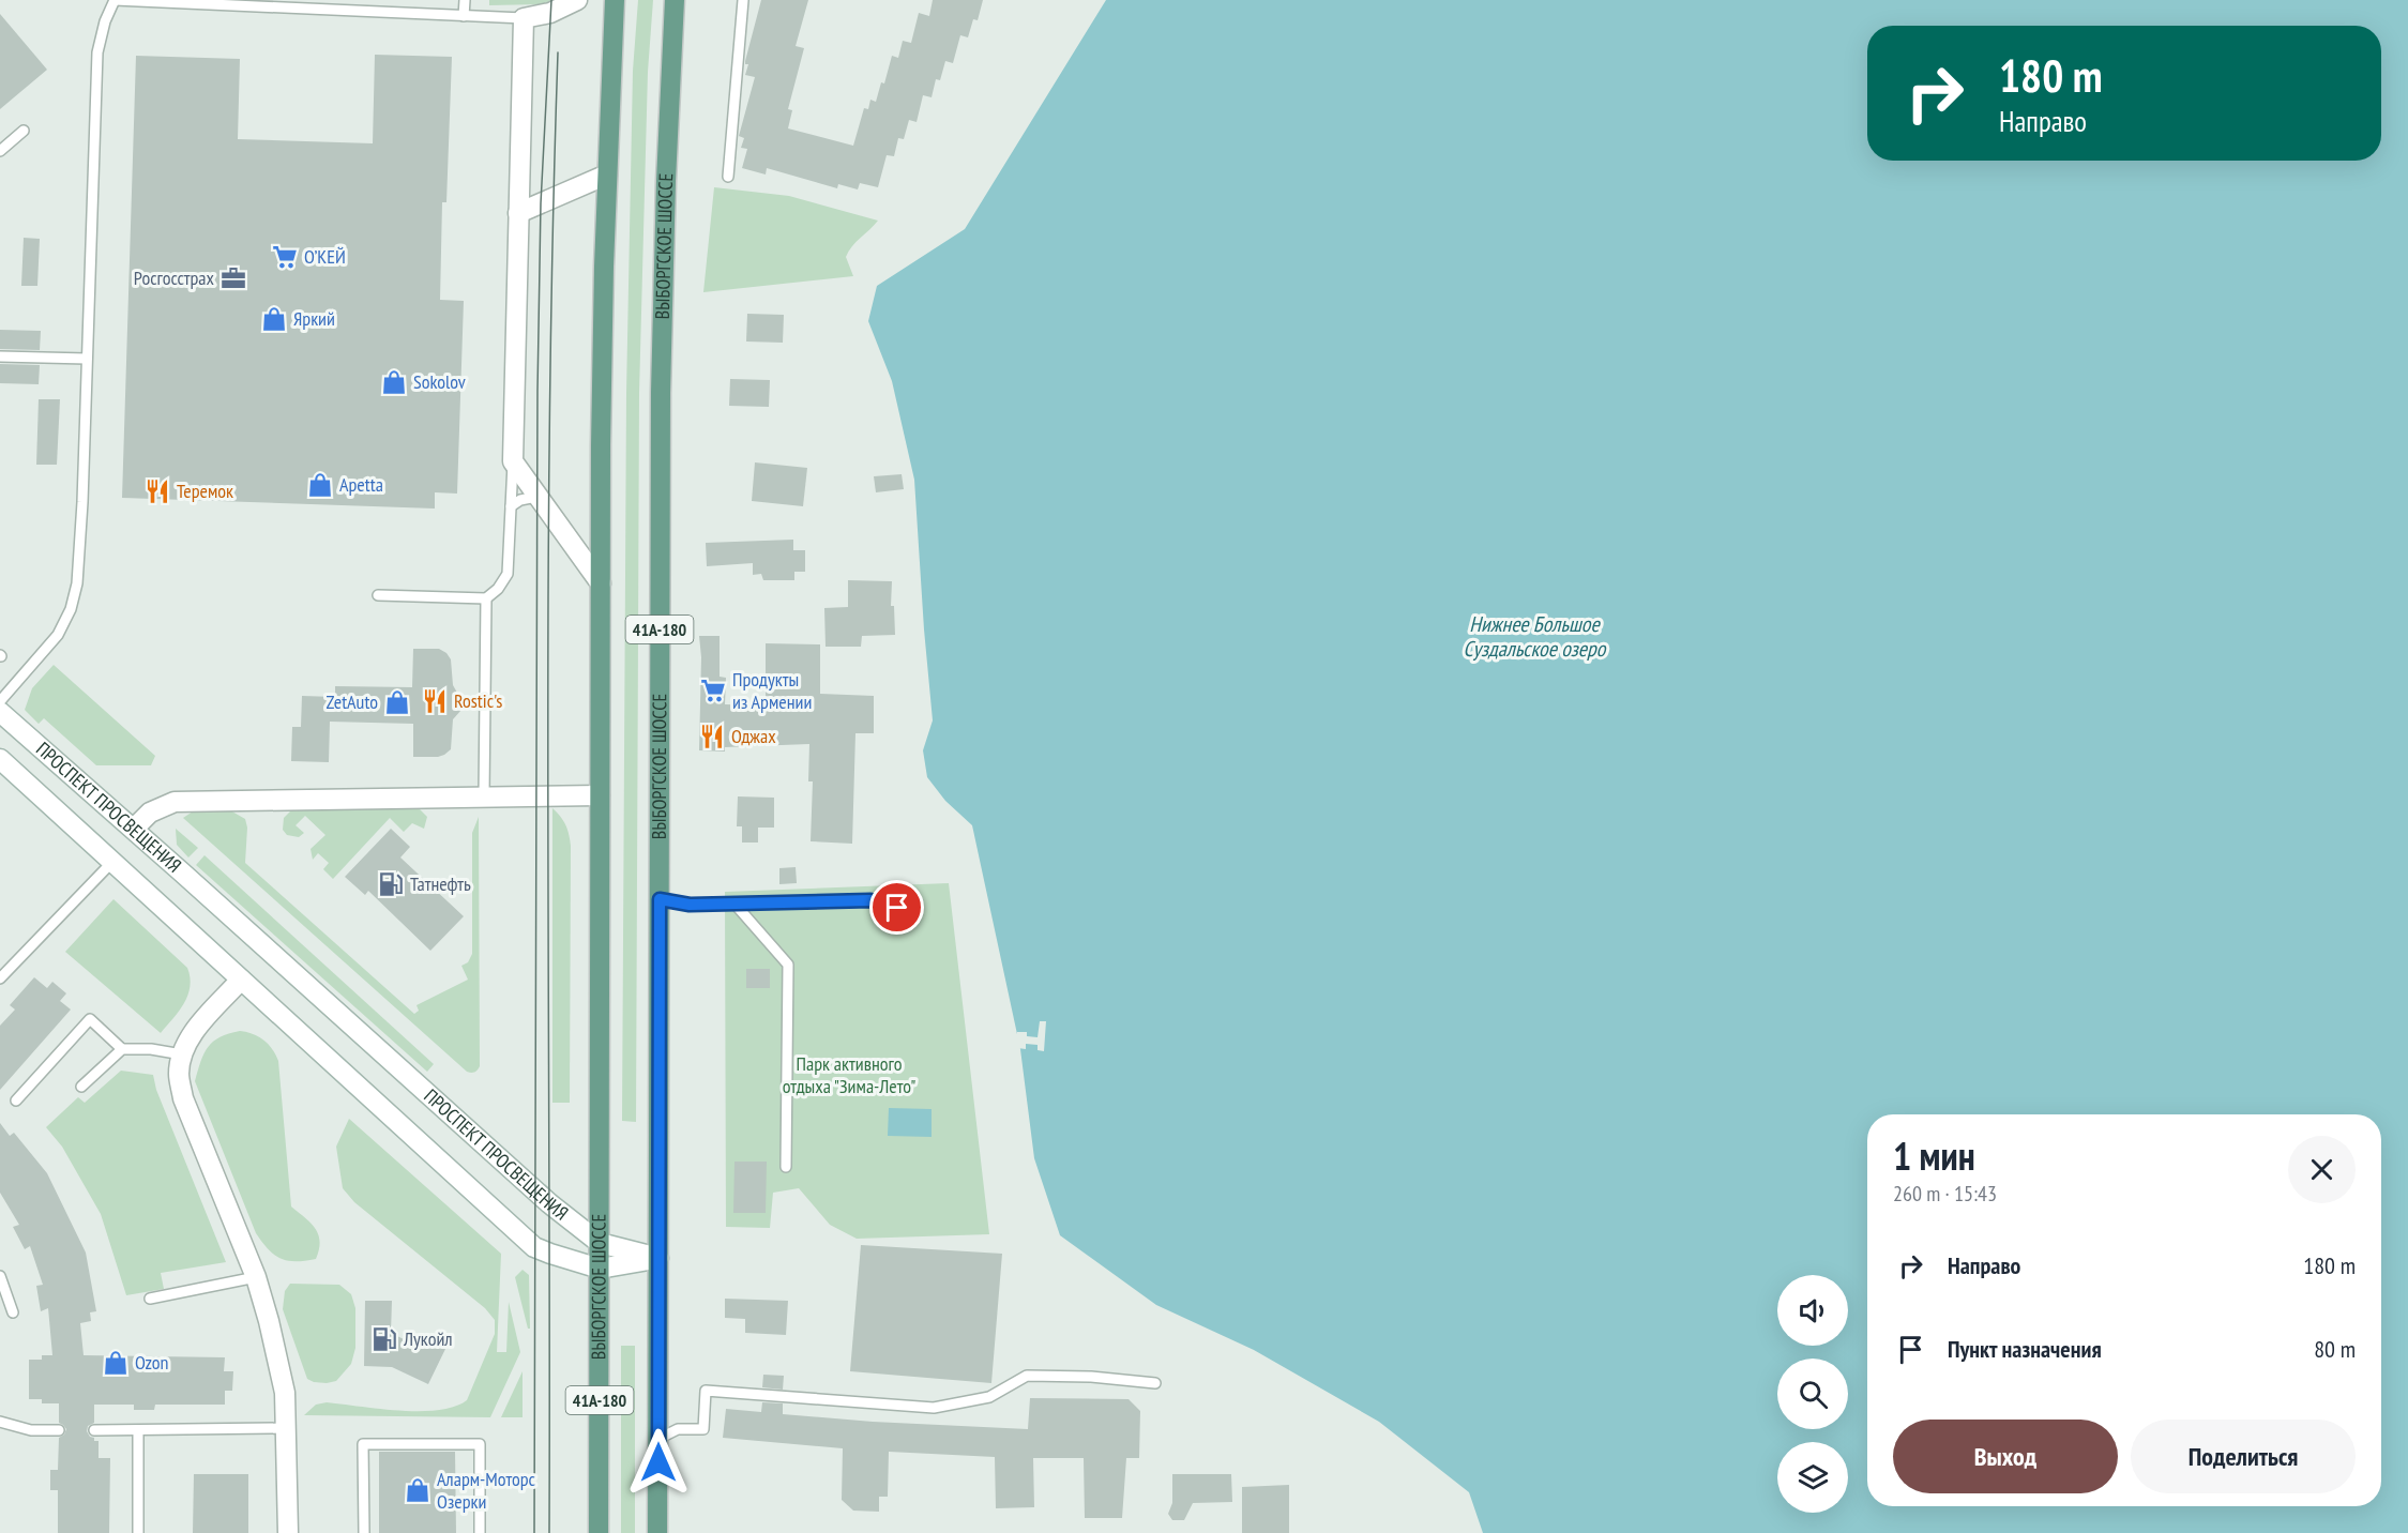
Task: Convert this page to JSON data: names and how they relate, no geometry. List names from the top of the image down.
{
  "streets": {
    "main road": ["ВЫБОРГСКОЕ ШОССЕ", "41А-180"],
    "street": ["ПРОСПЕКТ ПРОСВЕЩЕНИЯ"]
  },
  "crossings": [
    ["ВЫБОРГСКОЕ ШОССЕ", "ПРОСПЕКТ ПРОСВЕЩЕНИЯ"]
  ],
  "water": ["Нижнее Большое Суздальское озеро"],
  "parks": ["Парк активного отдыха \"Зима-Лето\""],
  "places": {
    "supermarket": ["О’КЕЙ", "Продукты из Армении"],
    "office": ["Росгосстрах"],
    "shop": [
      "Яркий",
      "Sokolov",
      "Apetta",
      "ZetAuto",
      "Ozon",
      "Аларм-Моторс Озерки"
    ],
    "restaurant": ["Теремок", "Rostic's", "Оджах"],
    "fuel station": ["Татнефть", "Лукойл"]
  },
  "page": {
    "turn": ["180 m", "Направо"],
    "heading": ["1 мин", "260 m · 15:43"],
    "list": [
      {
        "name": "Направо",
        "value": "180 m"
      },
      {
        "name": "Пункт назначения",
        "value": "80 m"
      }
    ],
    "buttons": ["Выход", "Поделиться"]
  }
}
